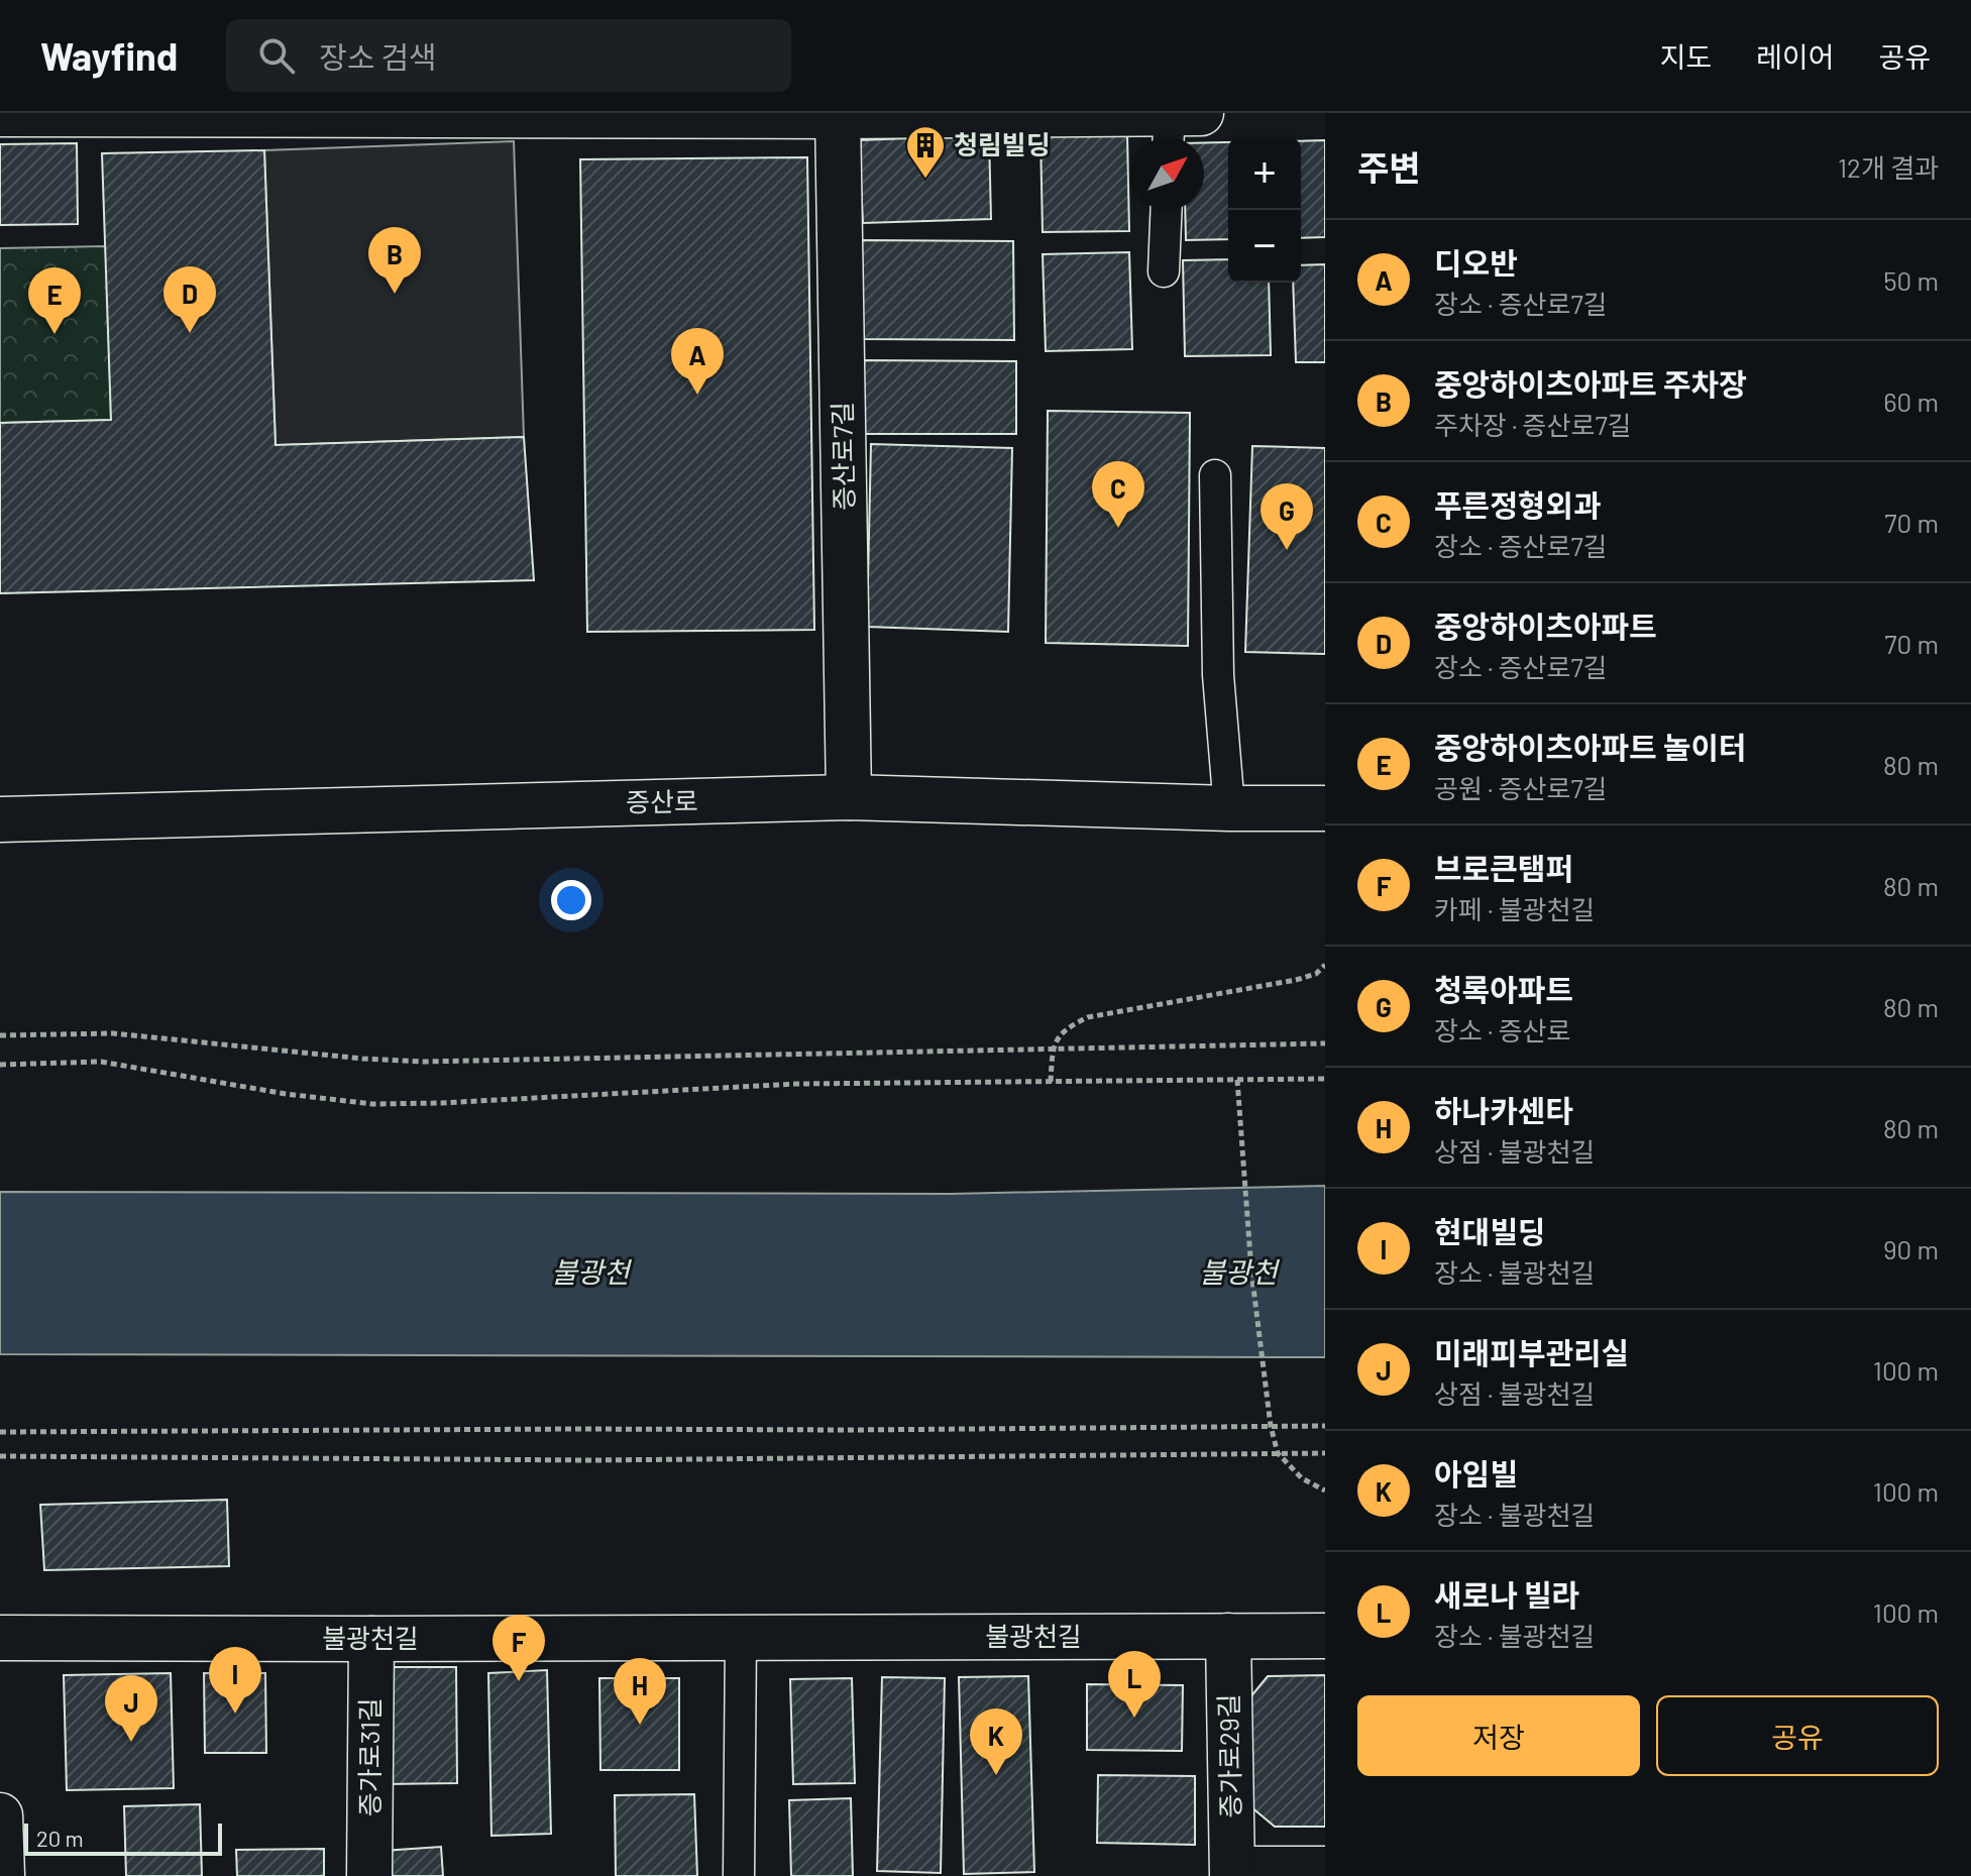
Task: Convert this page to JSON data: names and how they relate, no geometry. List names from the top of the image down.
{
  "streets": {
    "street": [
      "증산로7길",
      "증산로",
      "불광천길",
      "증가로29길",
      "증가로31길"
    ]
  },
  "crossings": [
    ["증산로7길", "증산로"],
    ["불광천길", "증가로29길"],
    ["불광천길", "증가로31길"]
  ],
  "water": ["불광천"],
  "places": {
    "building": ["청림빌딩"]
  },
  "scale_bar": "20 m",
  "north": "top right",
  "page": {
    "header": "Wayfind",
    "search": "장소 검색",
    "nav": ["지도", "레이어", "공유"],
    "heading": ["주변", "12개 결과"],
    "map_buttons": ["+", "−"],
    "list": [
      {
        "mark": "A",
        "name": "디오반",
        "note": "장소 · 증산로7길",
        "value": "50 m"
      },
      {
        "mark": "B",
        "name": "중앙하이츠아파트 주차장",
        "note": "주차장 · 증산로7길",
        "value": "60 m"
      },
      {
        "mark": "C",
        "name": "푸른정형외과",
        "note": "장소 · 증산로7길",
        "value": "70 m"
      },
      {
        "mark": "D",
        "name": "중앙하이츠아파트",
        "note": "장소 · 증산로7길",
        "value": "70 m"
      },
      {
        "mark": "E",
        "name": "중앙하이츠아파트 놀이터",
        "note": "공원 · 증산로7길",
        "value": "80 m"
      },
      {
        "mark": "F",
        "name": "브로큰탬퍼",
        "note": "카페 · 불광천길",
        "value": "80 m"
      },
      {
        "mark": "G",
        "name": "청록아파트",
        "note": "장소 · 증산로",
        "value": "80 m"
      },
      {
        "mark": "H",
        "name": "하나카센타",
        "note": "상점 · 불광천길",
        "value": "80 m"
      },
      {
        "mark": "I",
        "name": "현대빌딩",
        "note": "장소 · 불광천길",
        "value": "90 m"
      },
      {
        "mark": "J",
        "name": "미래피부관리실",
        "note": "상점 · 불광천길",
        "value": "100 m"
      },
      {
        "mark": "K",
        "name": "아임빌",
        "note": "장소 · 불광천길",
        "value": "100 m"
      },
      {
        "mark": "L",
        "name": "새로나 빌라",
        "note": "장소 · 불광천길",
        "value": "100 m"
      }
    ],
    "pins": [
      "B",
      "D",
      "E",
      "A",
      "C",
      "G",
      "F",
      "I",
      "L",
      "H",
      "J",
      "K"
    ],
    "buttons": ["저장", "공유"],
    "scale": "20 m"
  }
}
